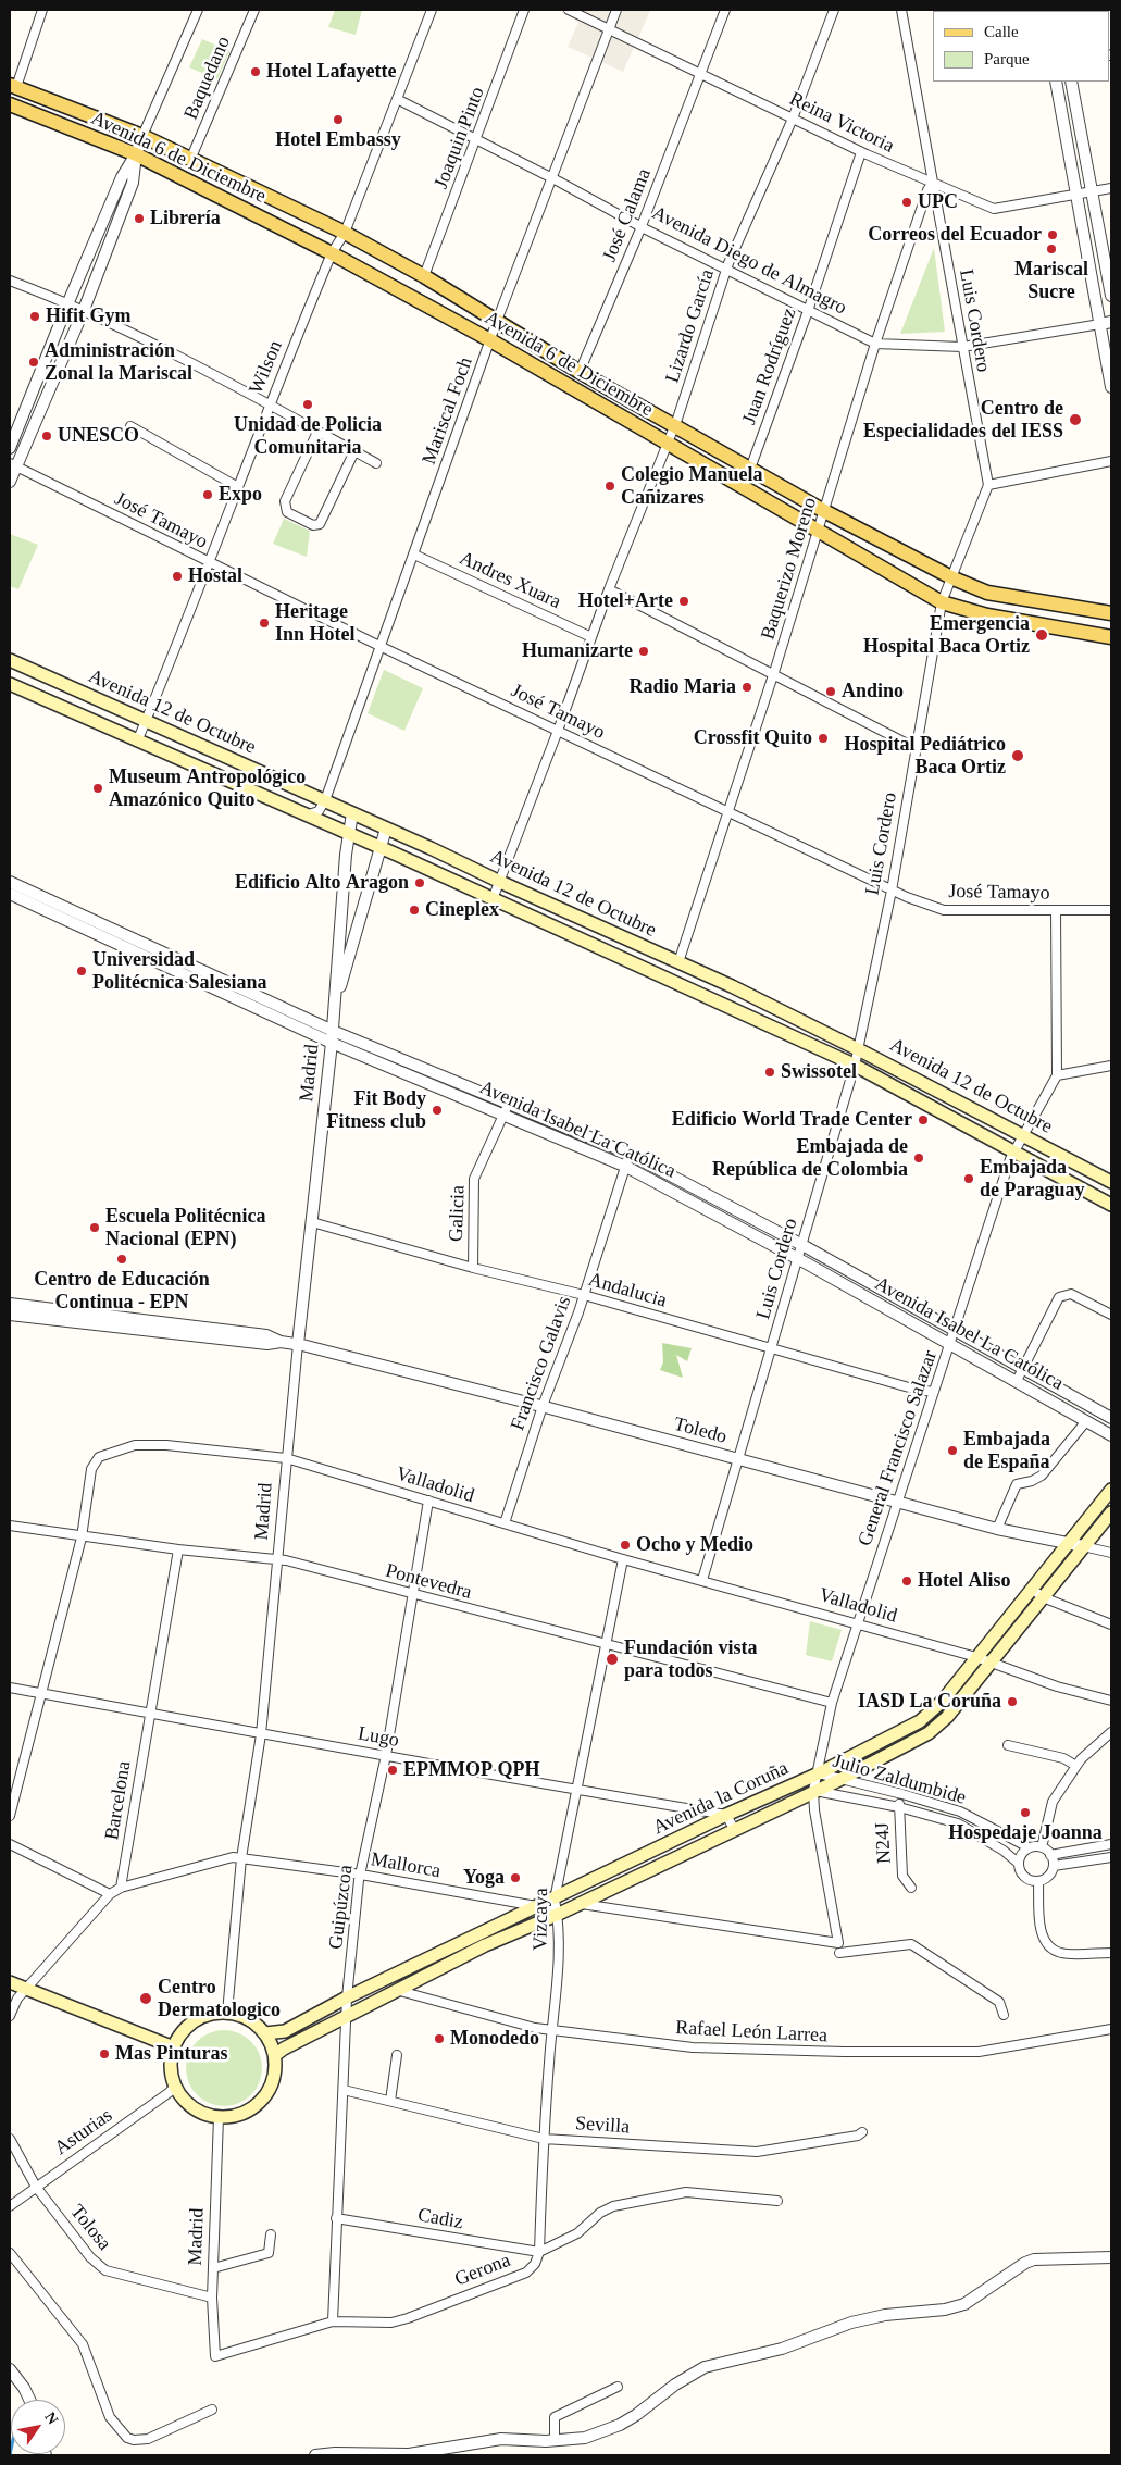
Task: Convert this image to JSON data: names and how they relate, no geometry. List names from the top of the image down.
{
  "streets": {
    "main road": ["Avenida 6 de Diciembre", "Avenida 12 de Octubre", "Avenida la Coruña"],
    "street": [
      "Baquedano",
      "Reina Victoria",
      "Joaquin Pinto",
      "José Calama",
      "Avenida Diego de Almagro",
      "Luis Cordero",
      "Lizardo García",
      "Juan Rodríguez",
      "Wilson",
      "Mariscal Foch",
      "José Tamayo",
      "Baquerizo Moreno",
      "Andres Xuara",
      "Madrid",
      "Avenida Isabel La Católica",
      "Galicia",
      "Andalucia",
      "Francisco Galavis",
      "Toledo",
      "General Francisco Salazar",
      "Valladolid",
      "Pontevedra",
      "Lugo",
      "Julio Zaldumbide",
      "Barcelona",
      "N24J",
      "Mallorca",
      "Guipúzcoa",
      "Vizcaya",
      "Rafael León Larrea",
      "Sevilla",
      "Asturias",
      "Cadiz",
      "Tolosa",
      "Gerona"
    ]
  },
  "crossings": [
    ["Baquedano", "Avenida 6 de Diciembre"],
    ["Reina Victoria", "José Calama"],
    ["Reina Victoria", "Luis Cordero"],
    ["Reina Victoria", "Lizardo García"],
    ["Reina Victoria", "Juan Rodríguez"],
    ["Reina Victoria", "Mariscal Foch"],
    ["Reina Victoria", "Baquerizo Moreno"],
    ["Joaquin Pinto", "Avenida 6 de Diciembre"],
    ["Joaquin Pinto", "Avenida Diego de Almagro"],
    ["Avenida 6 de Diciembre", "José Calama"],
    ["Avenida 6 de Diciembre", "Luis Cordero"],
    ["Avenida 6 de Diciembre", "Lizardo García"],
    ["Avenida 6 de Diciembre", "Juan Rodríguez"],
    ["Avenida 6 de Diciembre", "Wilson"],
    ["Avenida 6 de Diciembre", "Mariscal Foch"],
    ["Avenida 6 de Diciembre", "Baquerizo Moreno"],
    ["José Calama", "Avenida Diego de Almagro"],
    ["Avenida Diego de Almagro", "Luis Cordero"],
    ["Avenida Diego de Almagro", "Lizardo García"],
    ["Avenida Diego de Almagro", "Juan Rodríguez"],
    ["Avenida Diego de Almagro", "Wilson"],
    ["Avenida Diego de Almagro", "Mariscal Foch"],
    ["Avenida Diego de Almagro", "Baquerizo Moreno"],
    ["Luis Cordero", "José Tamayo"],
    ["Luis Cordero", "Baquerizo Moreno"],
    ["Luis Cordero", "Avenida 12 de Octubre"],
    ["Luis Cordero", "Avenida Isabel La Católica"],
    ["Luis Cordero", "Andalucia"],
    ["Luis Cordero", "Toledo"],
    ["Luis Cordero", "Valladolid"],
    ["Lizardo García", "José Tamayo"],
    ["Lizardo García", "Andres Xuara"],
    ["Lizardo García", "Avenida 12 de Octubre"],
    ["Wilson", "José Tamayo"],
    ["Wilson", "Avenida 12 de Octubre"],
    ["Mariscal Foch", "José Tamayo"],
    ["Mariscal Foch", "Andres Xuara"],
    ["Mariscal Foch", "Avenida 12 de Octubre"],
    ["José Tamayo", "Baquerizo Moreno"],
    ["José Tamayo", "General Francisco Salazar"],
    ["Baquerizo Moreno", "Avenida 12 de Octubre"],
    ["Avenida 12 de Octubre", "Madrid"],
    ["Avenida 12 de Octubre", "General Francisco Salazar"],
    ["Madrid", "Avenida Isabel La Católica"],
    ["Madrid", "Andalucia"],
    ["Madrid", "Toledo"],
    ["Madrid", "Valladolid"],
    ["Madrid", "Pontevedra"],
    ["Madrid", "Lugo"],
    ["Madrid", "Avenida la Coruña"],
    ["Madrid", "Mallorca"],
    ["Madrid", "Asturias"],
    ["Madrid", "Tolosa"],
    ["Madrid", "Gerona"],
    ["Avenida Isabel La Católica", "Galicia"],
    ["Avenida Isabel La Católica", "Francisco Galavis"],
    ["Avenida Isabel La Católica", "General Francisco Salazar"],
    ["Galicia", "Andalucia"],
    ["Andalucia", "Francisco Galavis"],
    ["Andalucia", "General Francisco Salazar"],
    ["Francisco Galavis", "Toledo"],
    ["Francisco Galavis", "Valladolid"],
    ["Toledo", "General Francisco Salazar"],
    ["Toledo", "Avenida la Coruña"],
    ["General Francisco Salazar", "Valladolid"],
    ["General Francisco Salazar", "Pontevedra"],
    ["General Francisco Salazar", "Julio Zaldumbide"],
    ["General Francisco Salazar", "Avenida la Coruña"],
    ["Valladolid", "Pontevedra"],
    ["Valladolid", "Lugo"],
    ["Valladolid", "Avenida la Coruña"],
    ["Valladolid", "Guipúzcoa"],
    ["Valladolid", "Vizcaya"],
    ["Pontevedra", "Barcelona"],
    ["Pontevedra", "Guipúzcoa"],
    ["Pontevedra", "Vizcaya"],
    ["Lugo", "Avenida la Coruña"],
    ["Lugo", "Barcelona"],
    ["Lugo", "Guipúzcoa"],
    ["Lugo", "Vizcaya"],
    ["Julio Zaldumbide", "Avenida la Coruña"],
    ["Julio Zaldumbide", "N24J"],
    ["Avenida la Coruña", "Mallorca"],
    ["Avenida la Coruña", "Guipúzcoa"],
    ["Avenida la Coruña", "Vizcaya"],
    ["Avenida la Coruña", "Rafael León Larrea"],
    ["Avenida la Coruña", "Asturias"],
    ["Barcelona", "Mallorca"],
    ["Mallorca", "Guipúzcoa"],
    ["Mallorca", "Vizcaya"],
    ["Guipúzcoa", "Sevilla"],
    ["Guipúzcoa", "Cadiz"],
    ["Guipúzcoa", "Gerona"],
    ["Vizcaya", "Rafael León Larrea"],
    ["Vizcaya", "Sevilla"],
    ["Vizcaya", "Cadiz"],
    ["Vizcaya", "Gerona"],
    ["Asturias", "Tolosa"],
    ["Cadiz", "Gerona"]
  ],
  "places": [
    "Hotel Lafayette",
    "Hotel Embassy",
    "UPC",
    "Librería",
    "Correos del Ecuador",
    "Mariscal Sucre",
    "Hifit Gym",
    "Administración Zonal la Mariscal",
    "Unidad de Policia Comunitaria",
    "Centro de Especialidades del IESS",
    "UNESCO",
    "Colegio Manuela Cañizares",
    "Expo",
    "Hostal",
    "Hotel+Arte",
    "Heritage Inn Hotel",
    "Emergencia Hospital Baca Ortiz",
    "Humanizarte",
    "Radio Maria",
    "Andino",
    "Crossfit Quito",
    "Hospital Pediátrico Baca Ortiz",
    "Museum Antropológico Amazónico Quito",
    "Edificio Alto Aragon",
    "Cineplex",
    "Universidad Politécnica Salesiana",
    "Swissotel",
    "Fit Body Fitness club",
    "Edificio World Trade Center",
    "Embajada de República de Colombia",
    "Embajada de Paraguay",
    "Escuela Politécnica Nacional (EPN)",
    "Centro de Educación Continua - EPN",
    "Embajada de España",
    "Ocho y Medio",
    "Hotel Aliso",
    "Fundación vista para todos",
    "IASD La Coruña",
    "EPMMOP QPH",
    "Hospedaje Joanna",
    "Yoga",
    "Centro Dermatologico",
    "Monodedo",
    "Mas Pinturas"
  ],
  "legend": ["Calle", "Parque"],
  "north": "top right"
}
